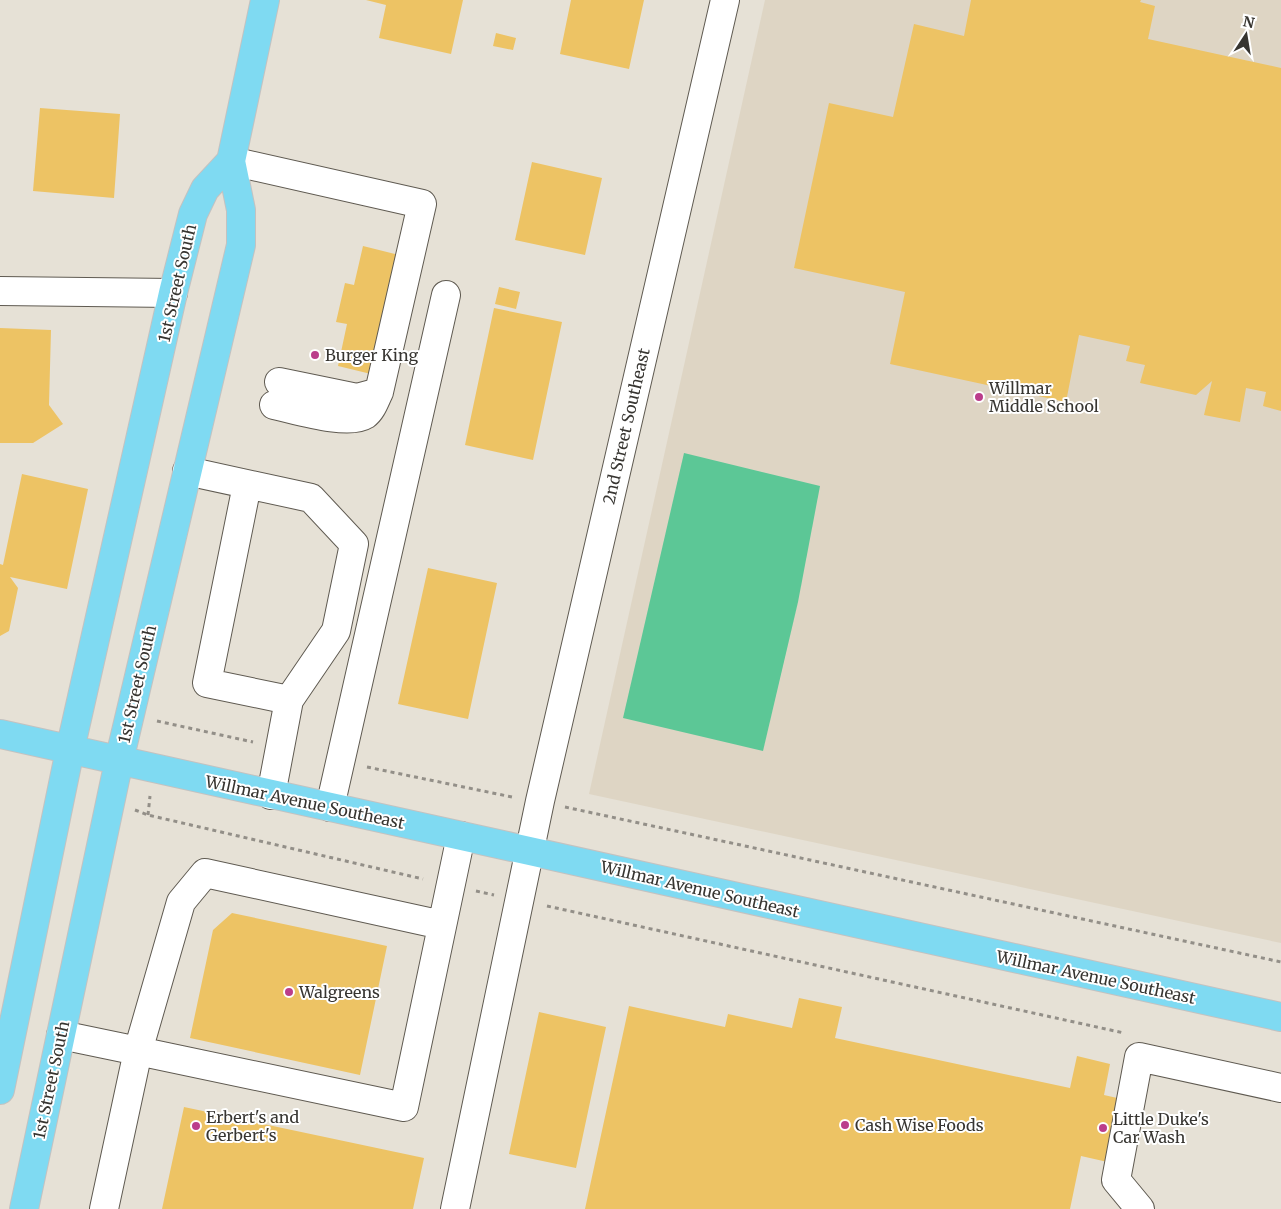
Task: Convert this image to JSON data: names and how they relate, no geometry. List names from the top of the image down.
{
  "streets": {
    "main road": ["1st Street South", "Willmar Avenue Southeast"],
    "street": ["2nd Street Southeast"]
  },
  "crossings": [
    ["1st Street South", "Willmar Avenue Southeast"],
    ["2nd Street Southeast", "Willmar Avenue Southeast"]
  ],
  "places": [
    "Burger King",
    "Willmar Middle School",
    "Walgreens",
    "Cash Wise Foods",
    "Erbert's and Gerbert's",
    "Little Duke's Car Wash"
  ],
  "north": "top"
}
